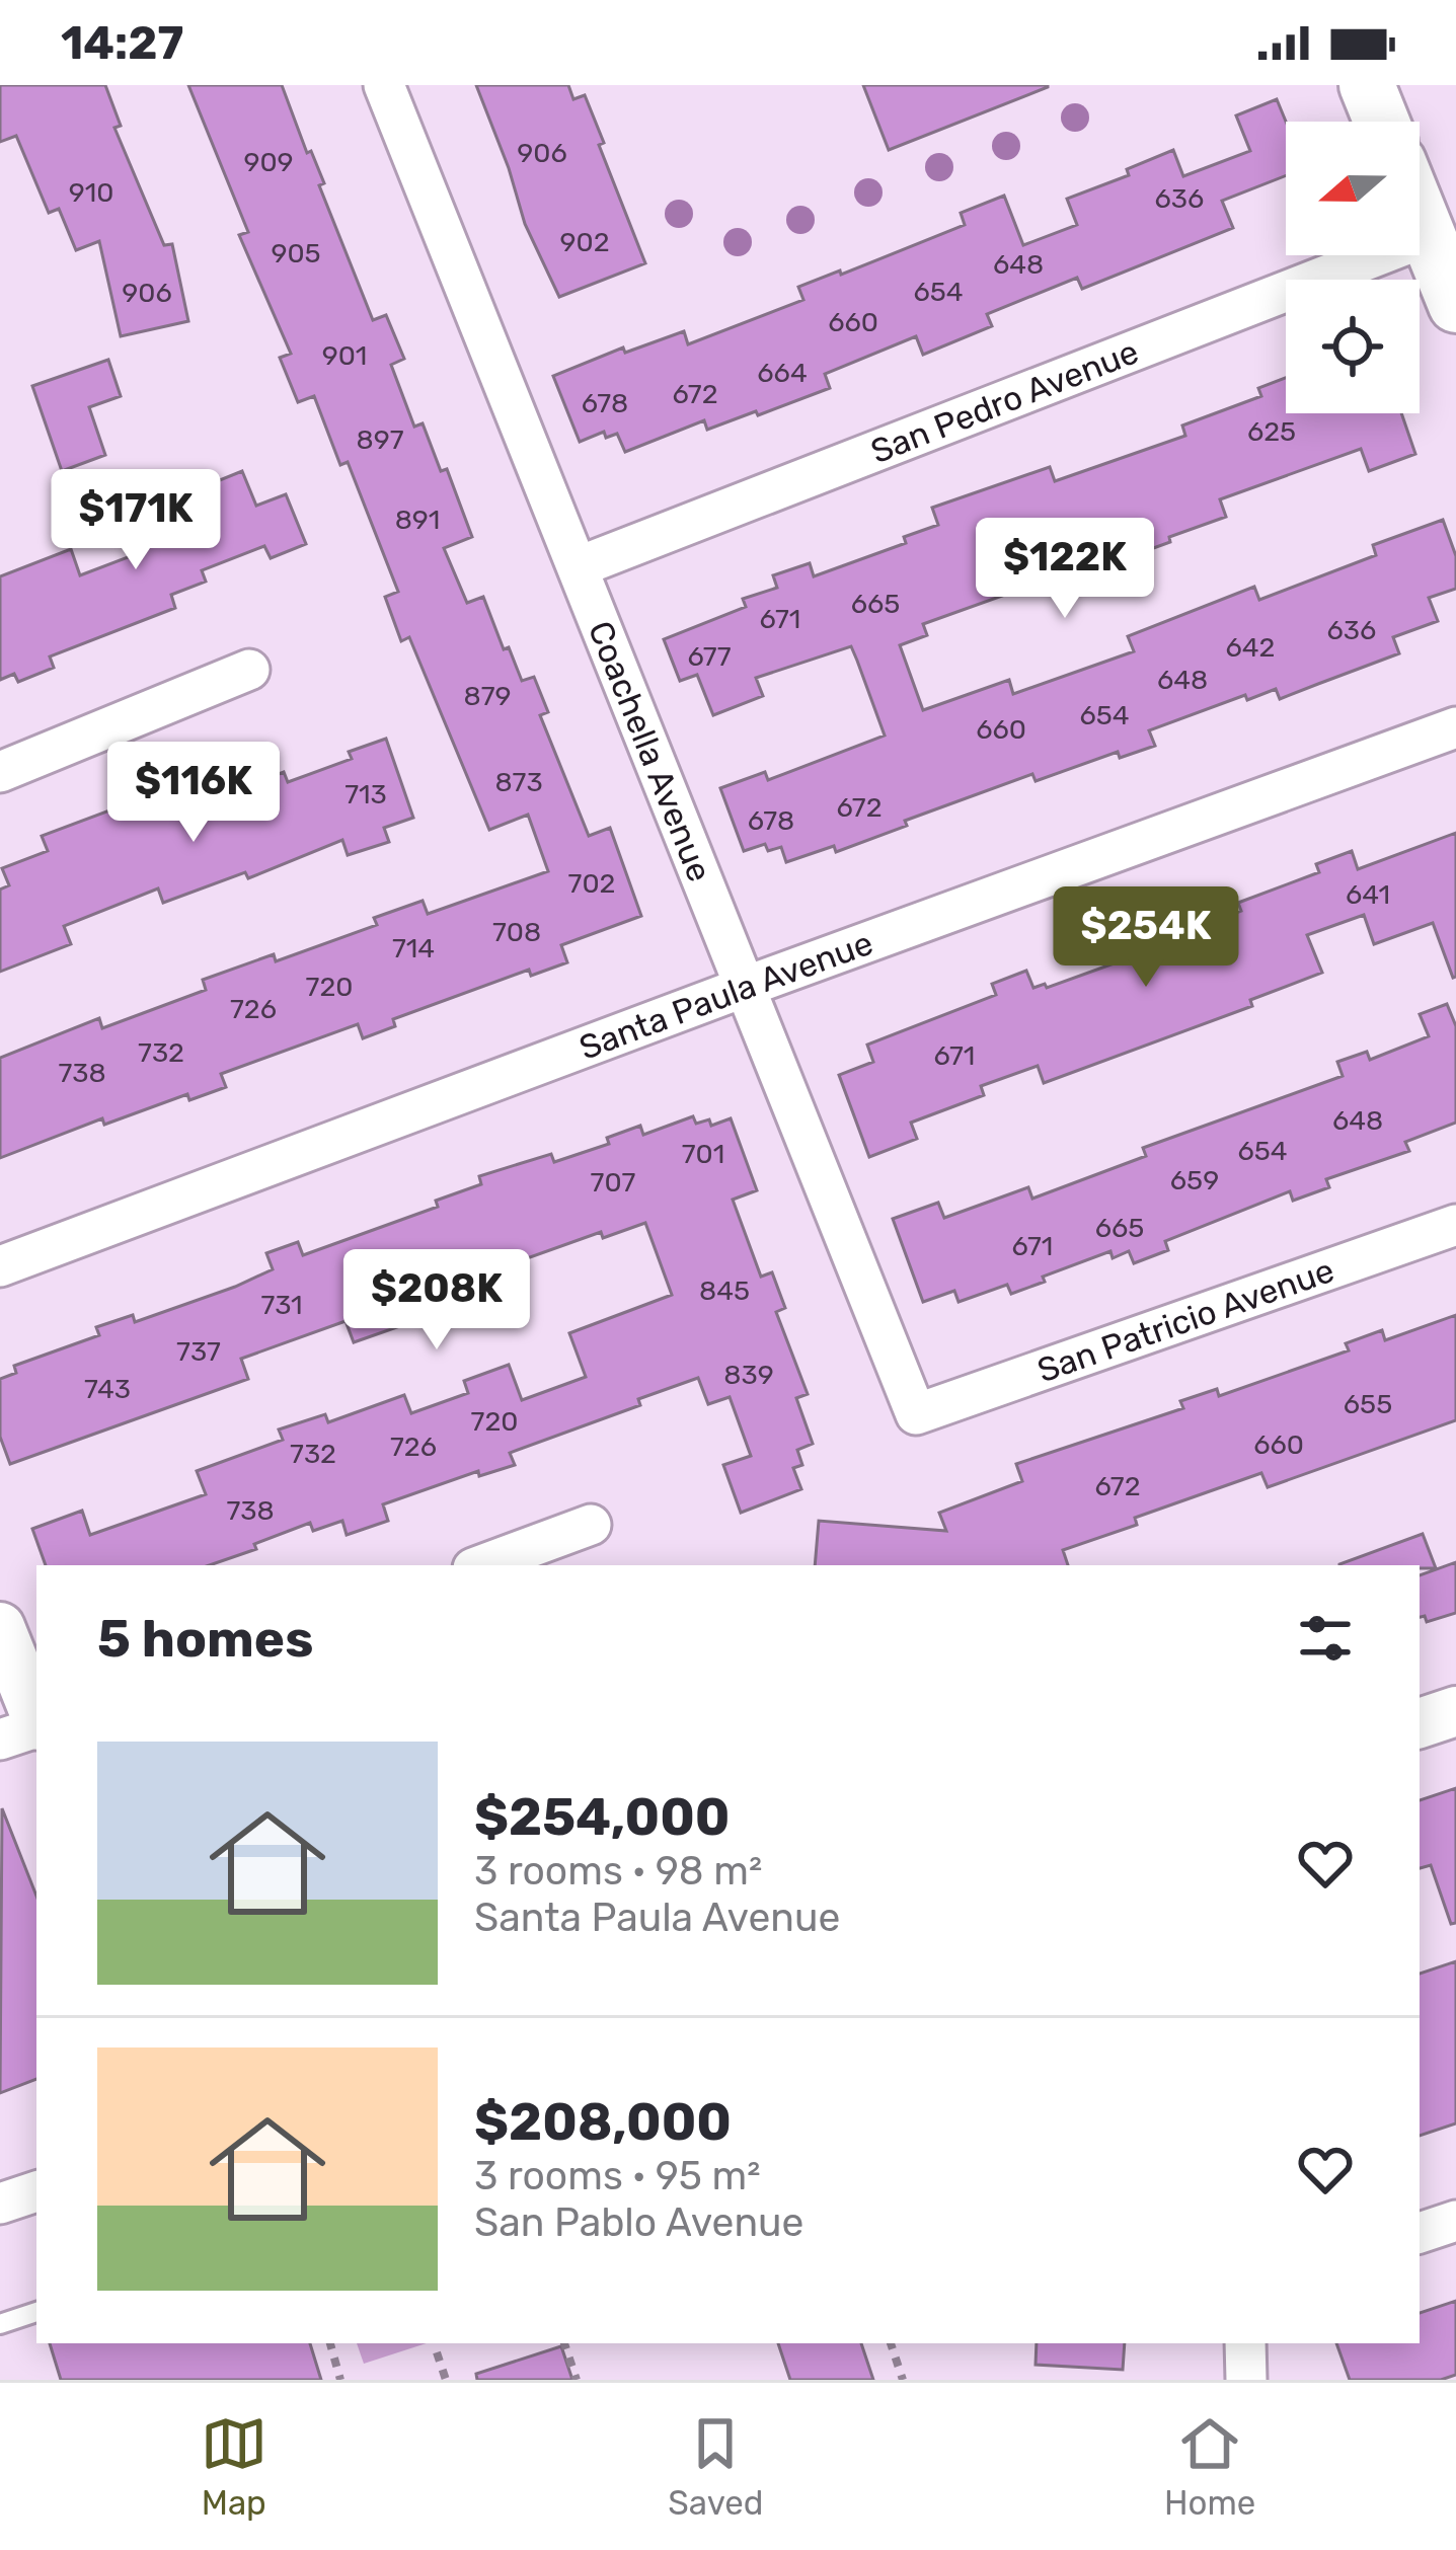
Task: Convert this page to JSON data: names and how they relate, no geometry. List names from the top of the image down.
{
  "streets": {
    "street": [
      "San Pedro Avenue",
      "Coachella Avenue",
      "Santa Paula Avenue",
      "San Patricio Avenue"
    ]
  },
  "crossings": [
    ["San Pedro Avenue", "Coachella Avenue"],
    ["Coachella Avenue", "Santa Paula Avenue"],
    ["Coachella Avenue", "San Patricio Avenue"]
  ],
  "house_numbers": [
    "906",
    "909",
    "910",
    "636",
    "902",
    "905",
    "648",
    "654",
    "906",
    "660",
    "901",
    "664",
    "672",
    "678",
    "625",
    "897",
    "891",
    "665",
    "671",
    "636",
    "642",
    "677",
    "648",
    "879",
    "654",
    "660",
    "873",
    "713",
    "672",
    "678",
    "702",
    "641",
    "708",
    "714",
    "720",
    "726",
    "732",
    "671",
    "738",
    "648",
    "654",
    "701",
    "659",
    "707",
    "665",
    "671",
    "845",
    "731",
    "737",
    "839",
    "743",
    "655",
    "720",
    "660",
    "726",
    "732",
    "672",
    "738"
  ],
  "north": "left",
  "page": {
    "status": "14:27",
    "price": [
      "$171K",
      "$122K",
      "$116K",
      "$254K",
      "$208K"
    ],
    "heading": "5 homes",
    "list": [
      {
        "name": "$254,000",
        "note": "3 rooms · 98 m² · Santa Paula Avenue"
      },
      {
        "name": "$208,000",
        "note": "3 rooms · 95 m² · San Pablo Avenue"
      }
    ],
    "tabs": ["Map", "Saved", "Home"]
  }
}
